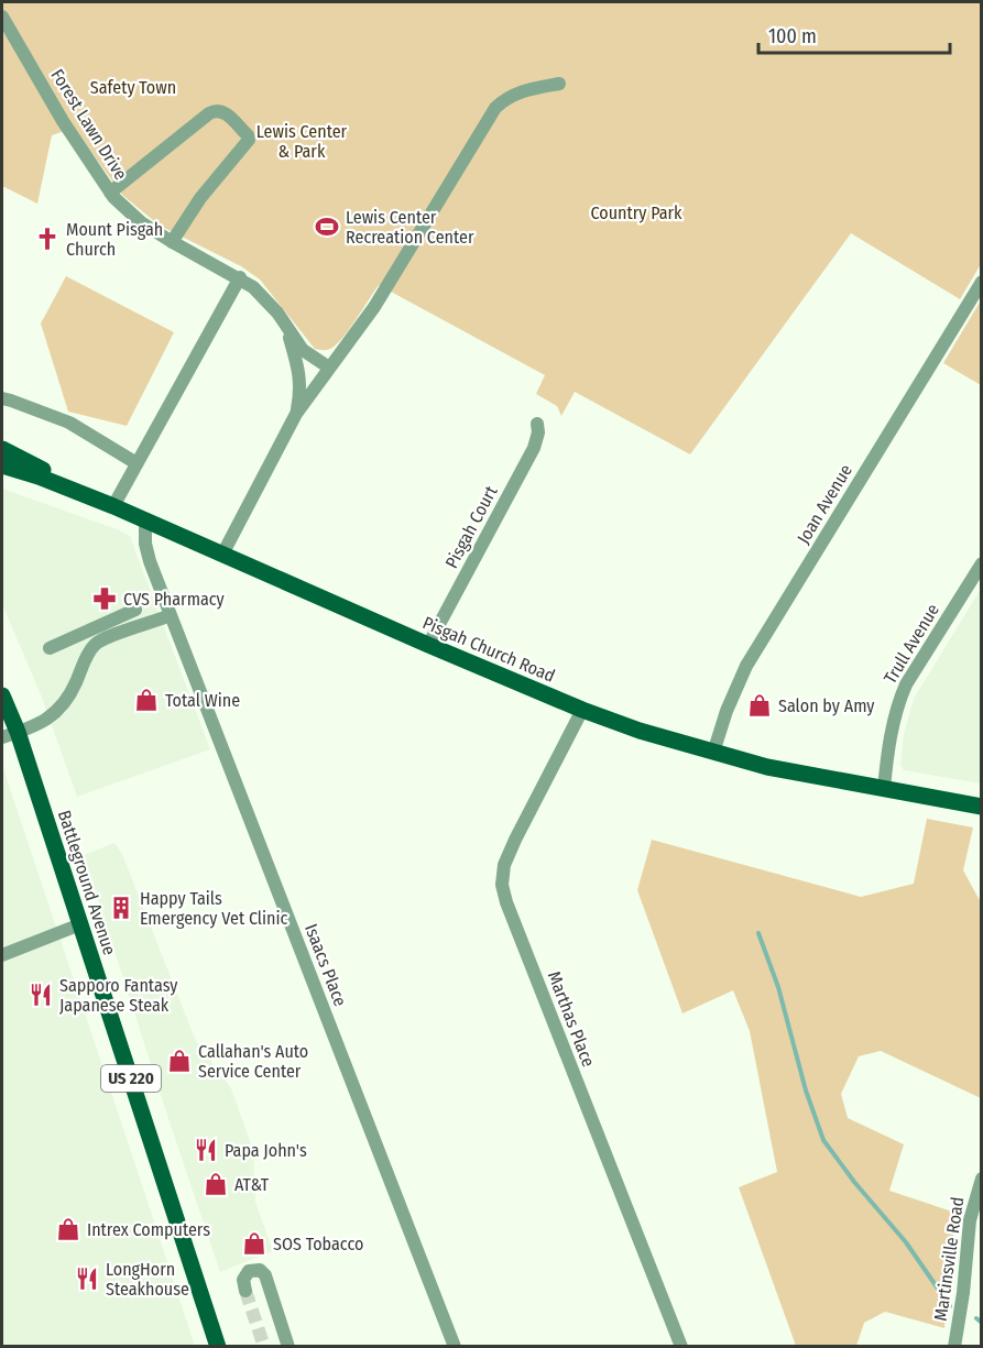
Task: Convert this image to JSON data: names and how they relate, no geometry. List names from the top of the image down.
{
  "streets": {
    "main road": ["Pisgah Church Road", "Battleground Avenue", "US 220"],
    "street": [
      "Forest Lawn Drive",
      "Joan Avenue",
      "Pisgah Court",
      "Trull Avenue",
      "Isaacs Place",
      "Marthas Place",
      "Martinsville Road"
    ]
  },
  "crossings": [
    ["Forest Lawn Drive", "Pisgah Church Road"],
    ["Joan Avenue", "Pisgah Church Road"],
    ["Pisgah Court", "Pisgah Church Road"],
    ["Trull Avenue", "Pisgah Church Road"],
    ["Pisgah Church Road", "Isaacs Place"],
    ["Pisgah Church Road", "Marthas Place"]
  ],
  "parks": ["Safety Town", "Lewis Center & Park", "Country Park"],
  "places": {
    "sports": ["Lewis Center Recreation Center"],
    "church": ["Mount Pisgah Church"],
    "pharmacy": ["CVS Pharmacy"],
    "shop": [
      "Total Wine",
      "Salon by Amy",
      "Callahan's Auto Service Center",
      "AT&T",
      "Intrex Computers",
      "SOS Tobacco"
    ],
    "building": ["Happy Tails Emergency Vet Clinic"],
    "restaurant": ["Sapporo Fantasy Japanese Steak", "Papa John's", "LongHorn Steakhouse"]
  },
  "scale_bar": "100 m"
}
